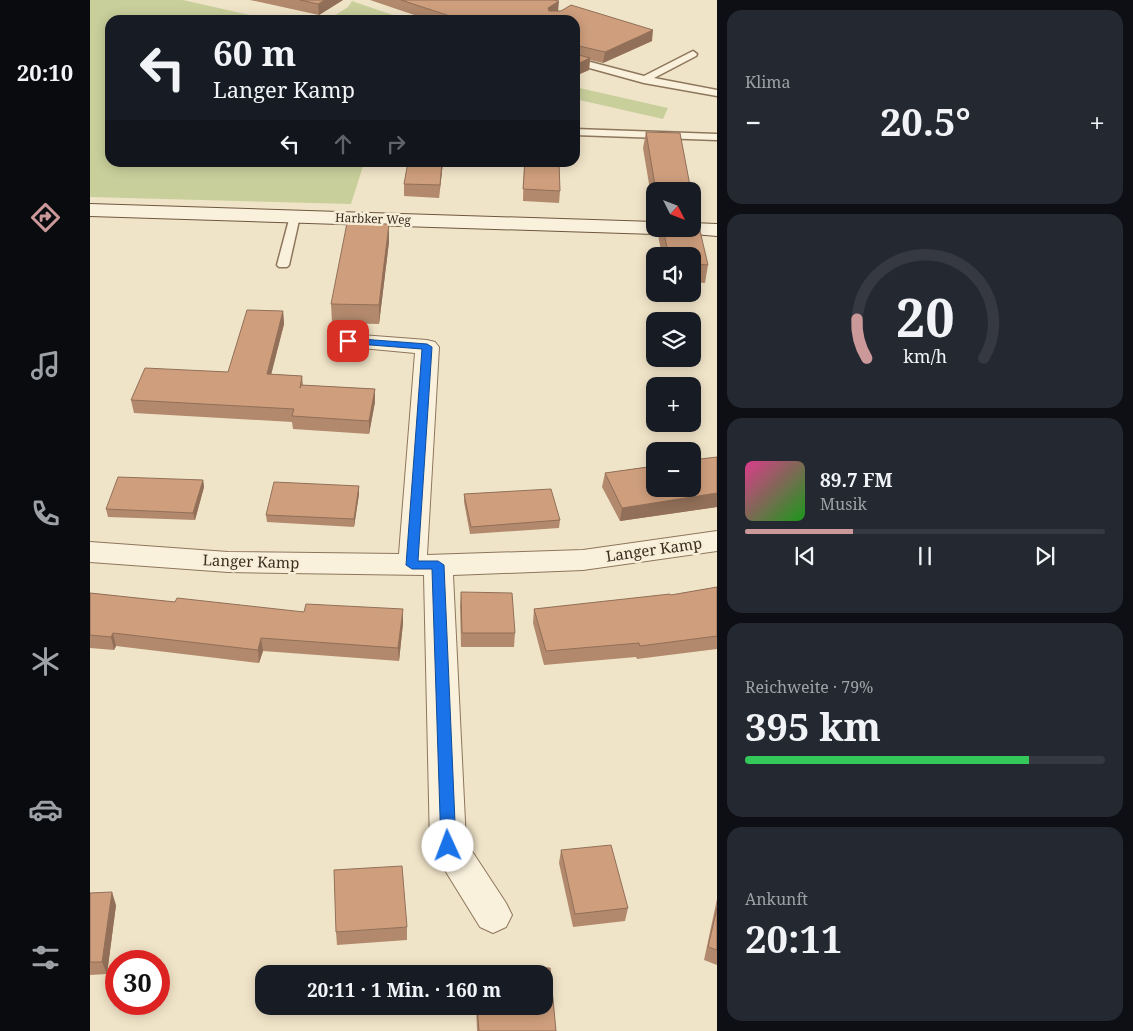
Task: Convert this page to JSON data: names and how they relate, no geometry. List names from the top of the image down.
{
  "streets": {
    "street": ["Harbker Weg", "Langer Kamp"]
  },
  "north": "bottom right",
  "page": {
    "tabs": "20:10",
    "tile": [
      "Klima",
      ["Reichweite · 79%", "395 km"],
      ["Ankunft", "20:11"]
    ],
    "turn": ["60 m", "Langer Kamp"],
    "heat": ["−", "20.5°", "+"],
    "map_buttons": ["+", "−"],
    "song": ["89.7 FM", "Musik"],
    "limit": "30",
    "trip": "20:11 · 1 Min. · 160 m",
    "gauge": ["20", "km/h"]
  }
}
